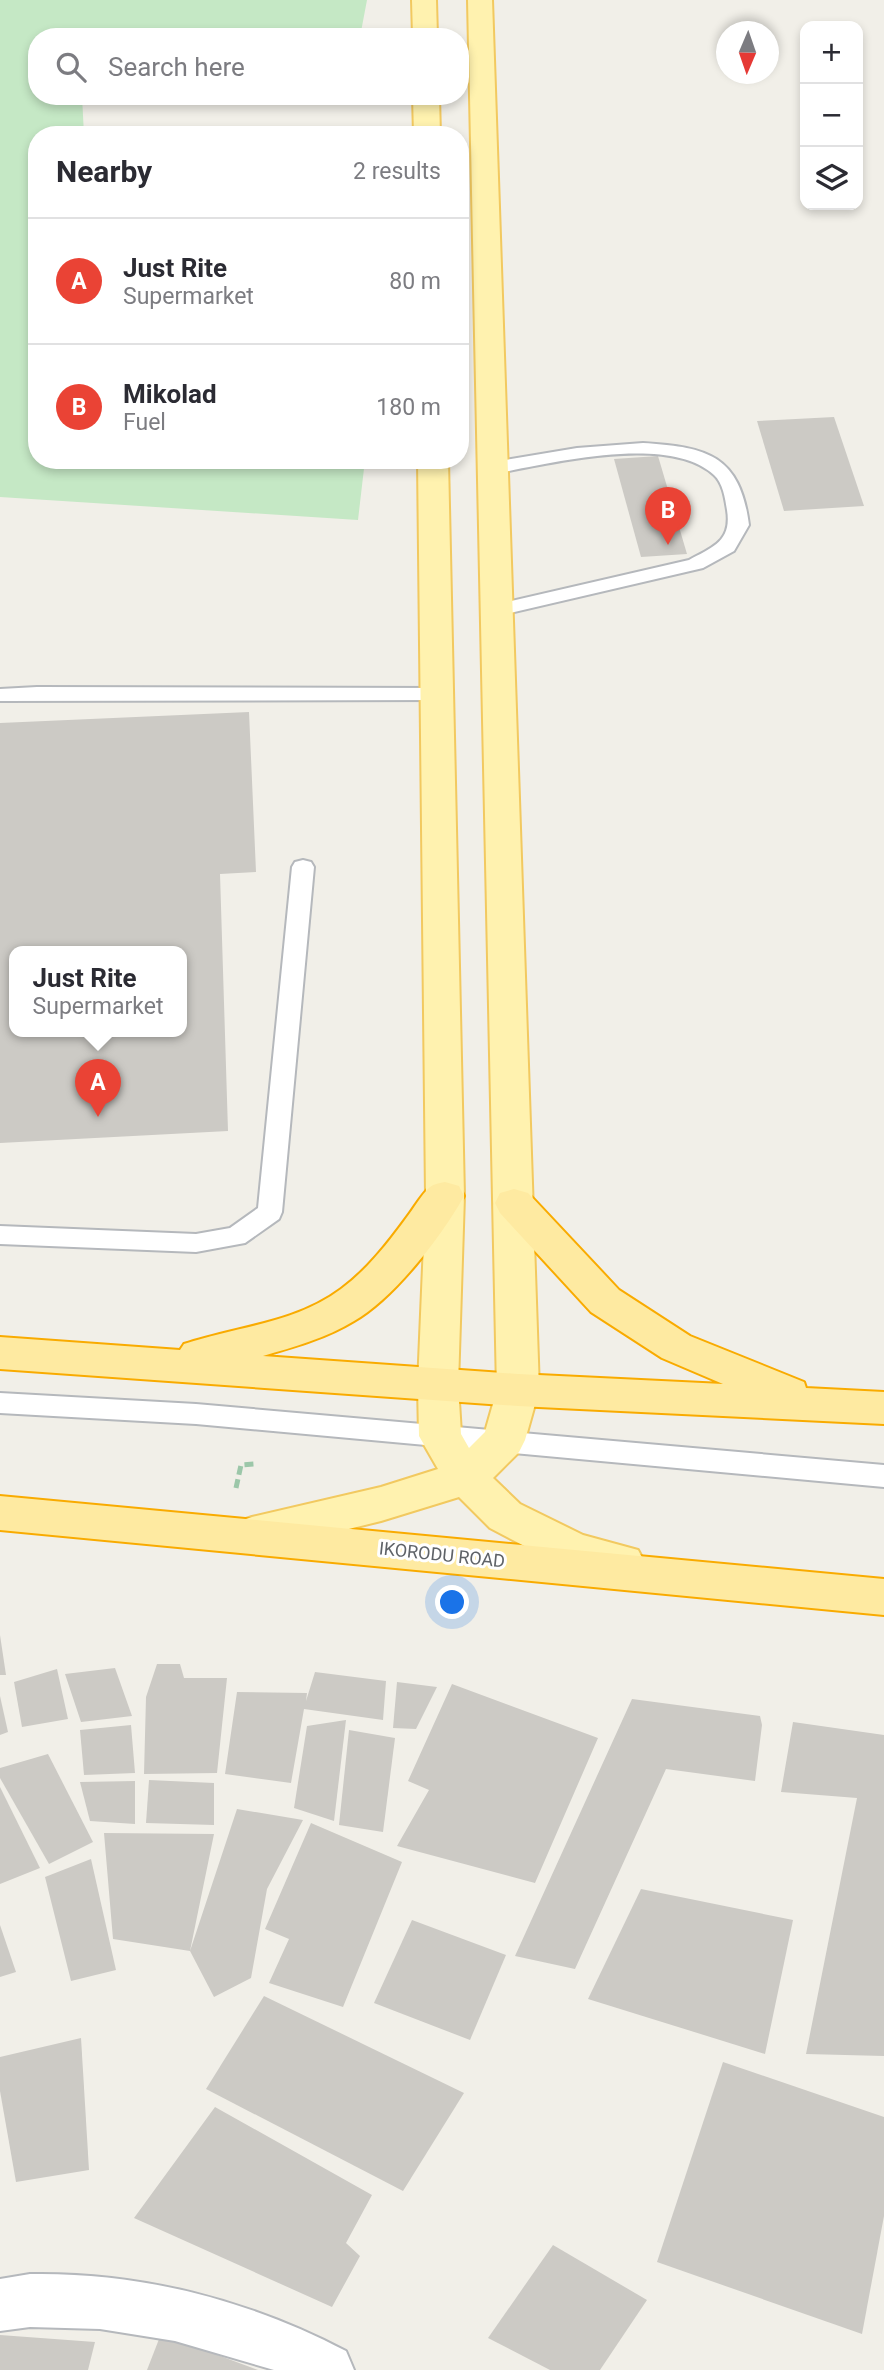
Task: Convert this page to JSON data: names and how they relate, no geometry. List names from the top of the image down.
{
  "streets": {
    "highway": ["IKORODU ROAD"]
  },
  "north": "bottom",
  "page": {
    "map_buttons": ["+", "−"],
    "search": "Search here",
    "heading": ["Nearby", "2 results"],
    "list": [
      {
        "mark": "A",
        "name": "Just Rite",
        "note": "Supermarket",
        "value": "80 m"
      },
      {
        "mark": "B",
        "name": "Mikolad",
        "note": "Fuel",
        "value": "180 m"
      }
    ],
    "pins": ["B", "A"],
    "popup": ["Just Rite", "Supermarket"]
  }
}
